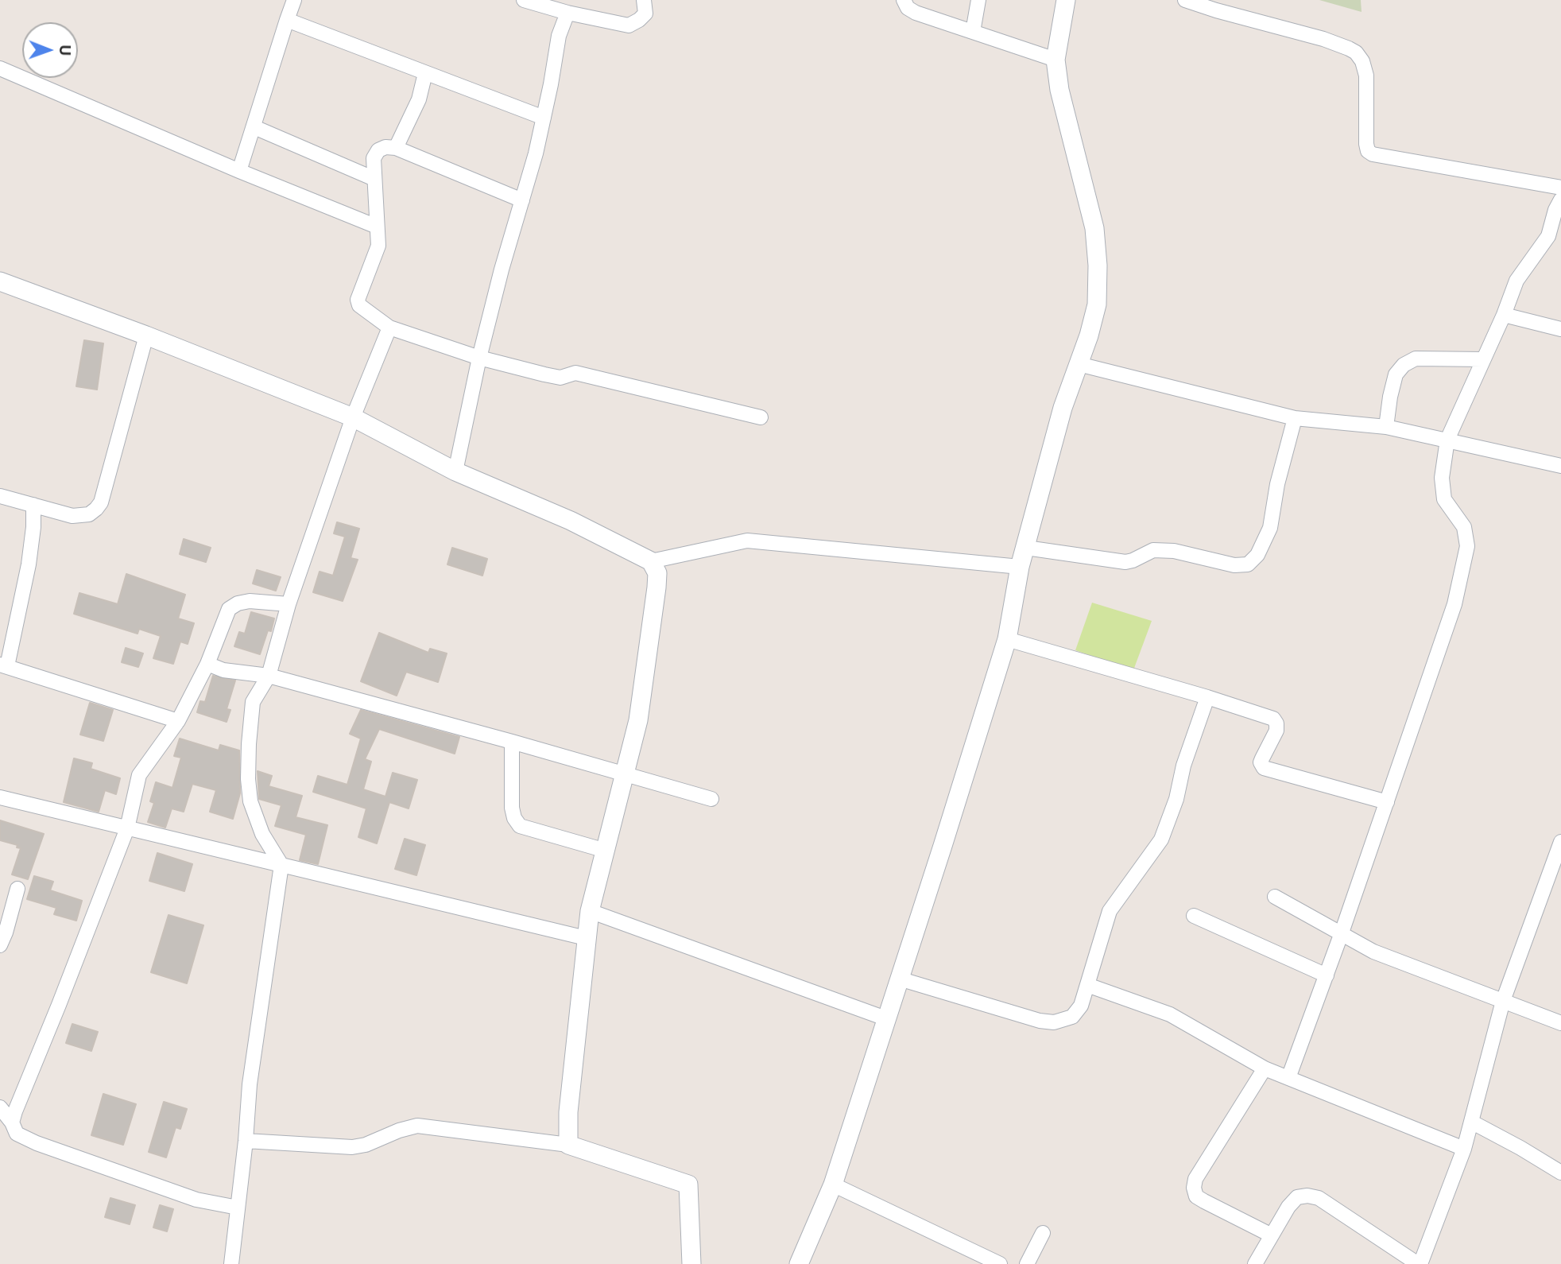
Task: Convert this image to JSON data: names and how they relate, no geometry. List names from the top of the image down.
{
  "north": "right"
}
